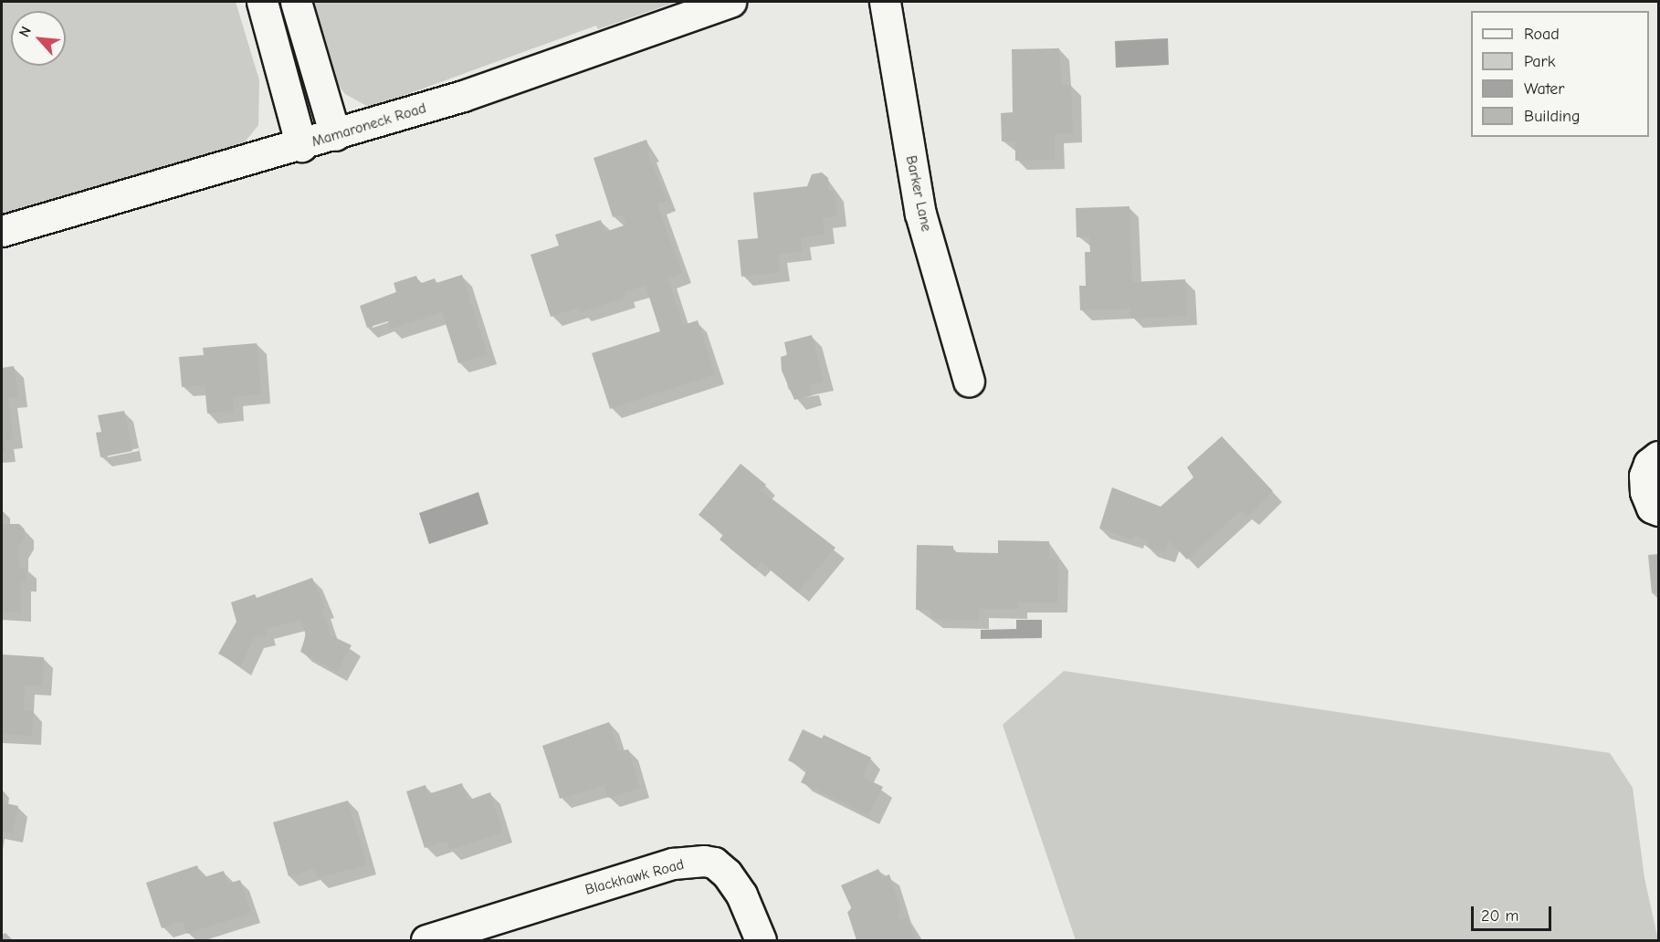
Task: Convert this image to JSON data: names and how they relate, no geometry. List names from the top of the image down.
{
  "streets": {
    "main road": ["Mamaroneck Road", "Barker Lane", "Blackhawk Road"]
  },
  "legend": [
    "Road",
    "Park",
    "Water",
    "Building"
  ],
  "scale_bar": "20 m",
  "north": "top left"
}
